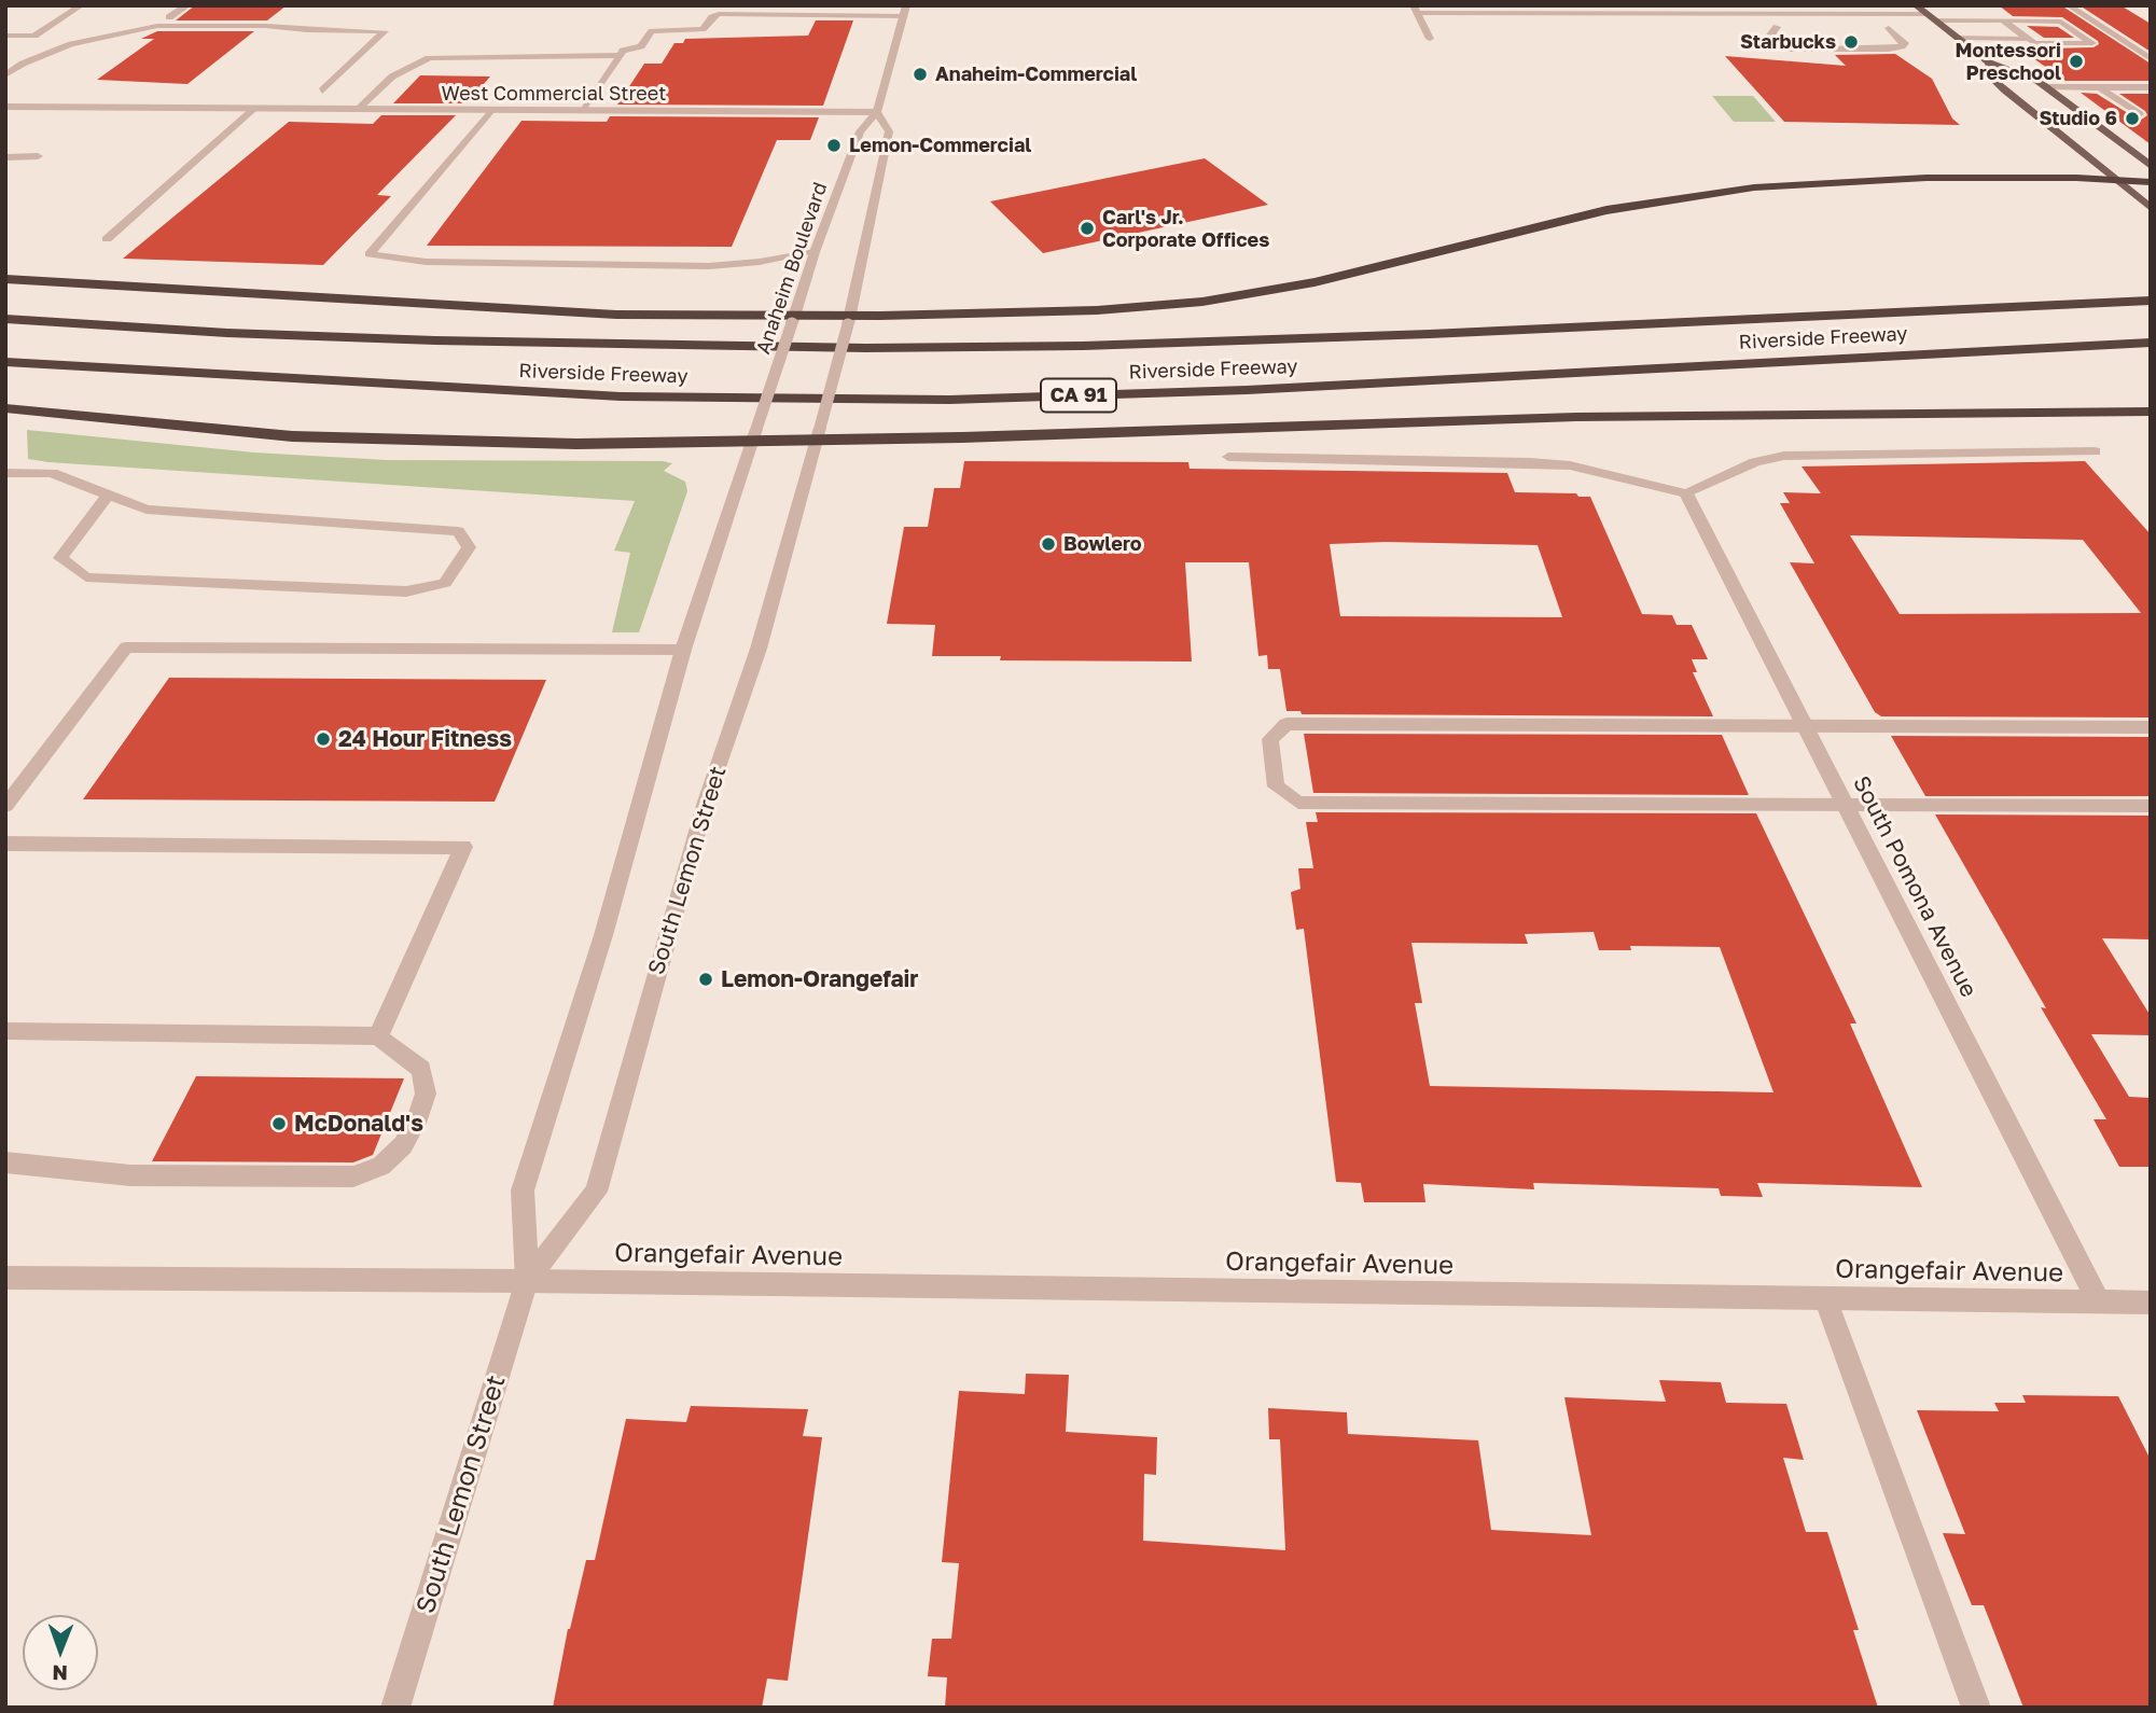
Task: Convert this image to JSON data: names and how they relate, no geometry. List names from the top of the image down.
{
  "streets": {
    "highway": ["Riverside Freeway", "CA 91"],
    "street": [
      "West Commercial Street",
      "Anaheim Boulevard",
      "South Lemon Street",
      "South Pomona Avenue",
      "Orangefair Avenue"
    ]
  },
  "crossings": [
    ["West Commercial Street", "Anaheim Boulevard"],
    ["Anaheim Boulevard", "South Lemon Street"],
    ["South Lemon Street", "Orangefair Avenue"],
    ["South Pomona Avenue", "Orangefair Avenue"]
  ],
  "places": [
    "Starbucks",
    "Montessori Preschool",
    "Anaheim-Commercial",
    "Studio 6",
    "Lemon-Commercial",
    "Carl's Jr. Corporate Offices",
    "Bowlero",
    "24 Hour Fitness",
    "Lemon-Orangefair",
    "McDonald's"
  ],
  "north": "bottom"
}
